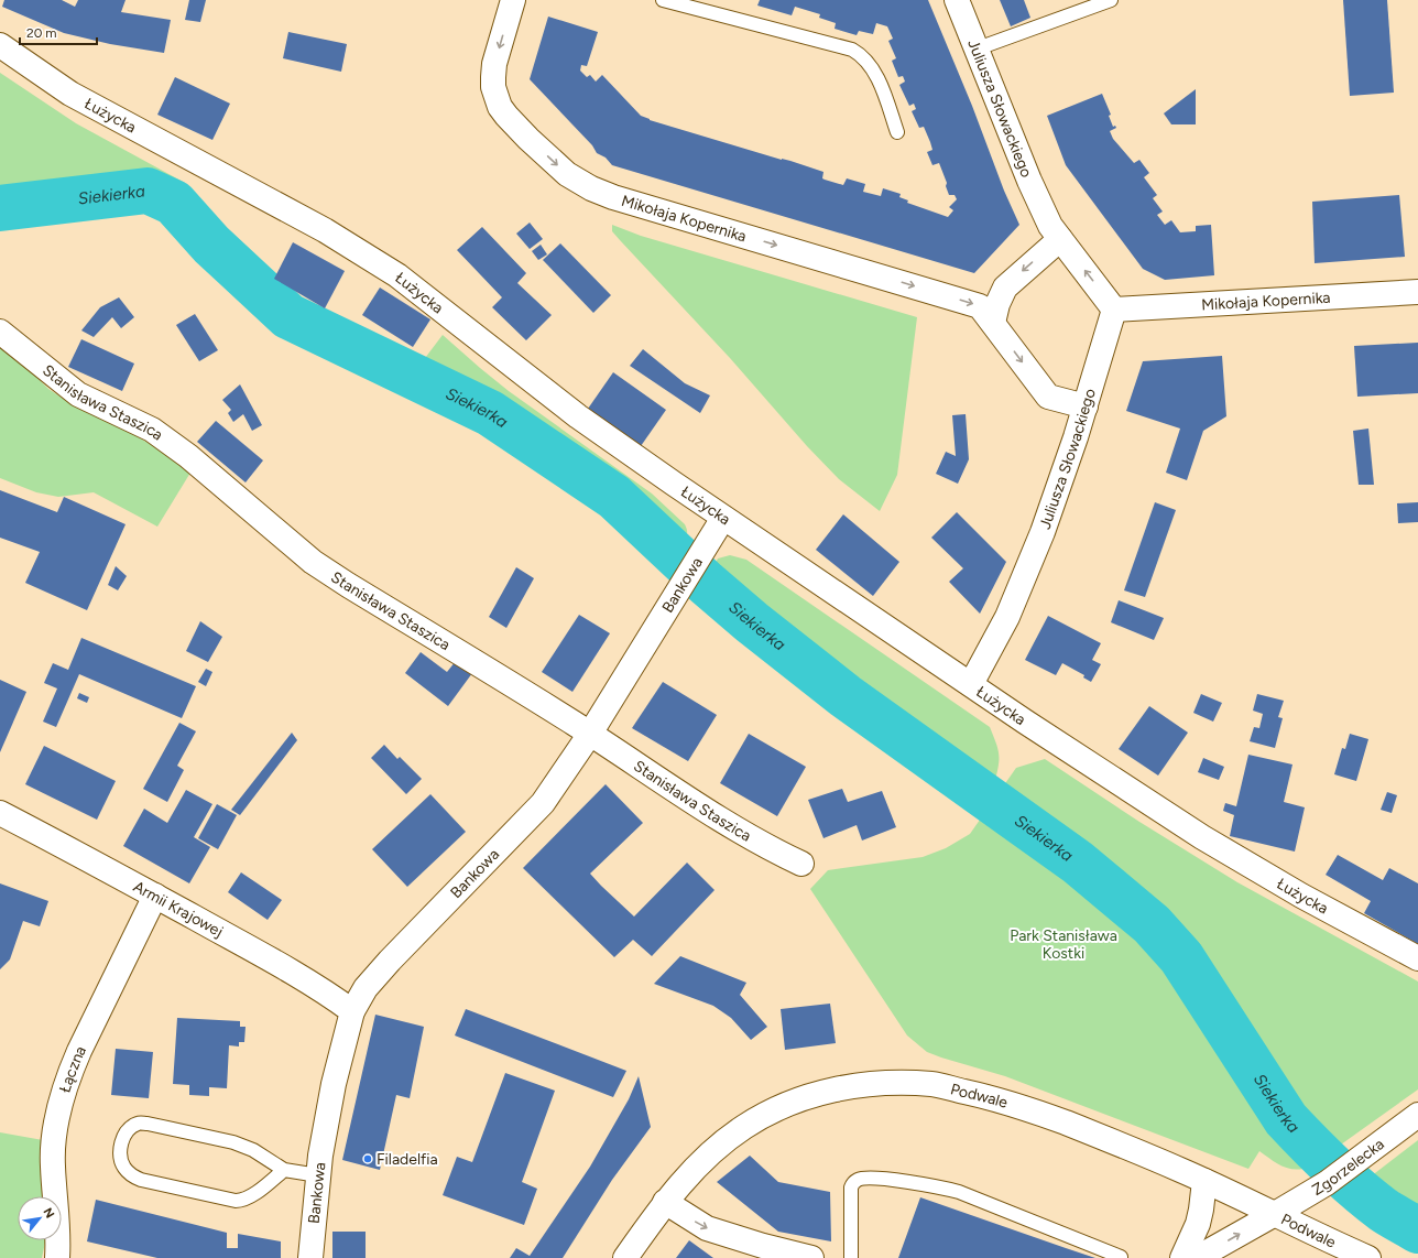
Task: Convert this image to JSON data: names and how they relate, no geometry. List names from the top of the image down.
{
  "streets": {
    "street": [
      "Juliusza Słowackiego",
      "Łużycka",
      "Mikołaja Kopernika",
      "Stanisława Staszica",
      "Bankowa",
      "Armii Krajowej",
      "Łączna",
      "Podwale",
      "Zgorzelecka"
    ]
  },
  "crossings": [
    ["Juliusza Słowackiego", "Łużycka"],
    ["Juliusza Słowackiego", "Mikołaja Kopernika"],
    ["Łużycka", "Bankowa"],
    ["Stanisława Staszica", "Bankowa"],
    ["Bankowa", "Armii Krajowej"],
    ["Armii Krajowej", "Łączna"],
    ["Podwale", "Zgorzelecka"]
  ],
  "one_way": ["Mikołaja Kopernika"],
  "water": ["Siekierka"],
  "parks": ["Park Stanisława Kostki"],
  "places": ["Filadelfia"],
  "scale_bar": "20 m",
  "north": "top right"
}
